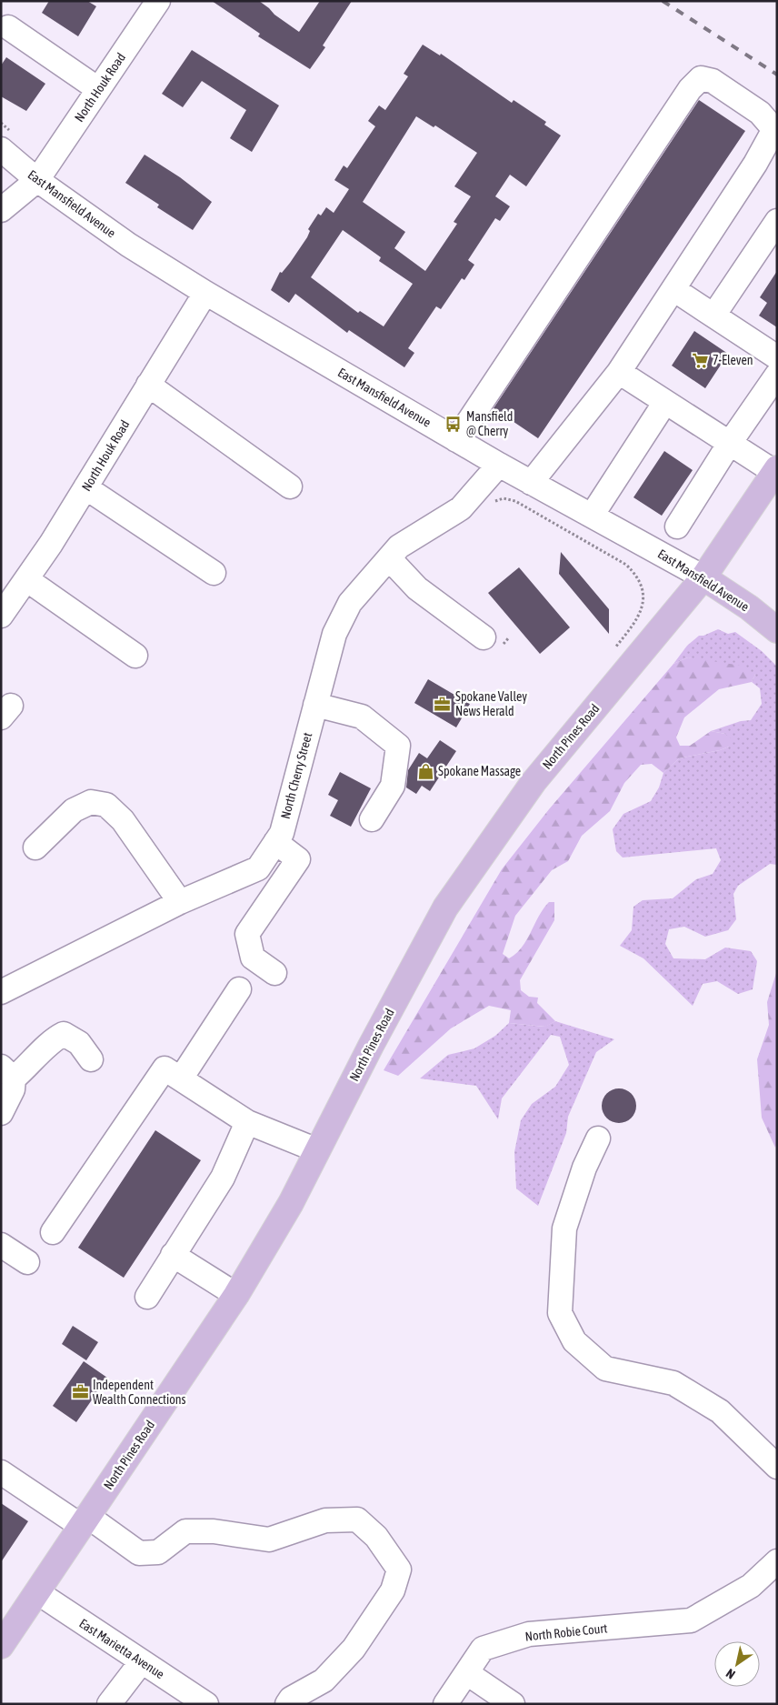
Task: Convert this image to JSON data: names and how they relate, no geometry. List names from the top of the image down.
{
  "streets": {
    "main road": ["East Mansfield Avenue", "North Pines Road"],
    "street": [
      "North Houk Road",
      "North Cherry Street",
      "North Robie Court",
      "East Marietta Avenue"
    ]
  },
  "crossings": [
    ["North Houk Road", "East Mansfield Avenue"],
    ["East Mansfield Avenue", "North Pines Road"],
    ["East Mansfield Avenue", "North Cherry Street"],
    ["North Pines Road", "East Marietta Avenue"]
  ],
  "places": {
    "supermarket": ["7-Eleven"],
    "bus stop": ["Mansfield @ Cherry"],
    "office": ["Spokane Valley News Herald", "Independent Wealth Connections"],
    "shop": ["Spokane Massage"]
  },
  "north": "bottom left"
}
